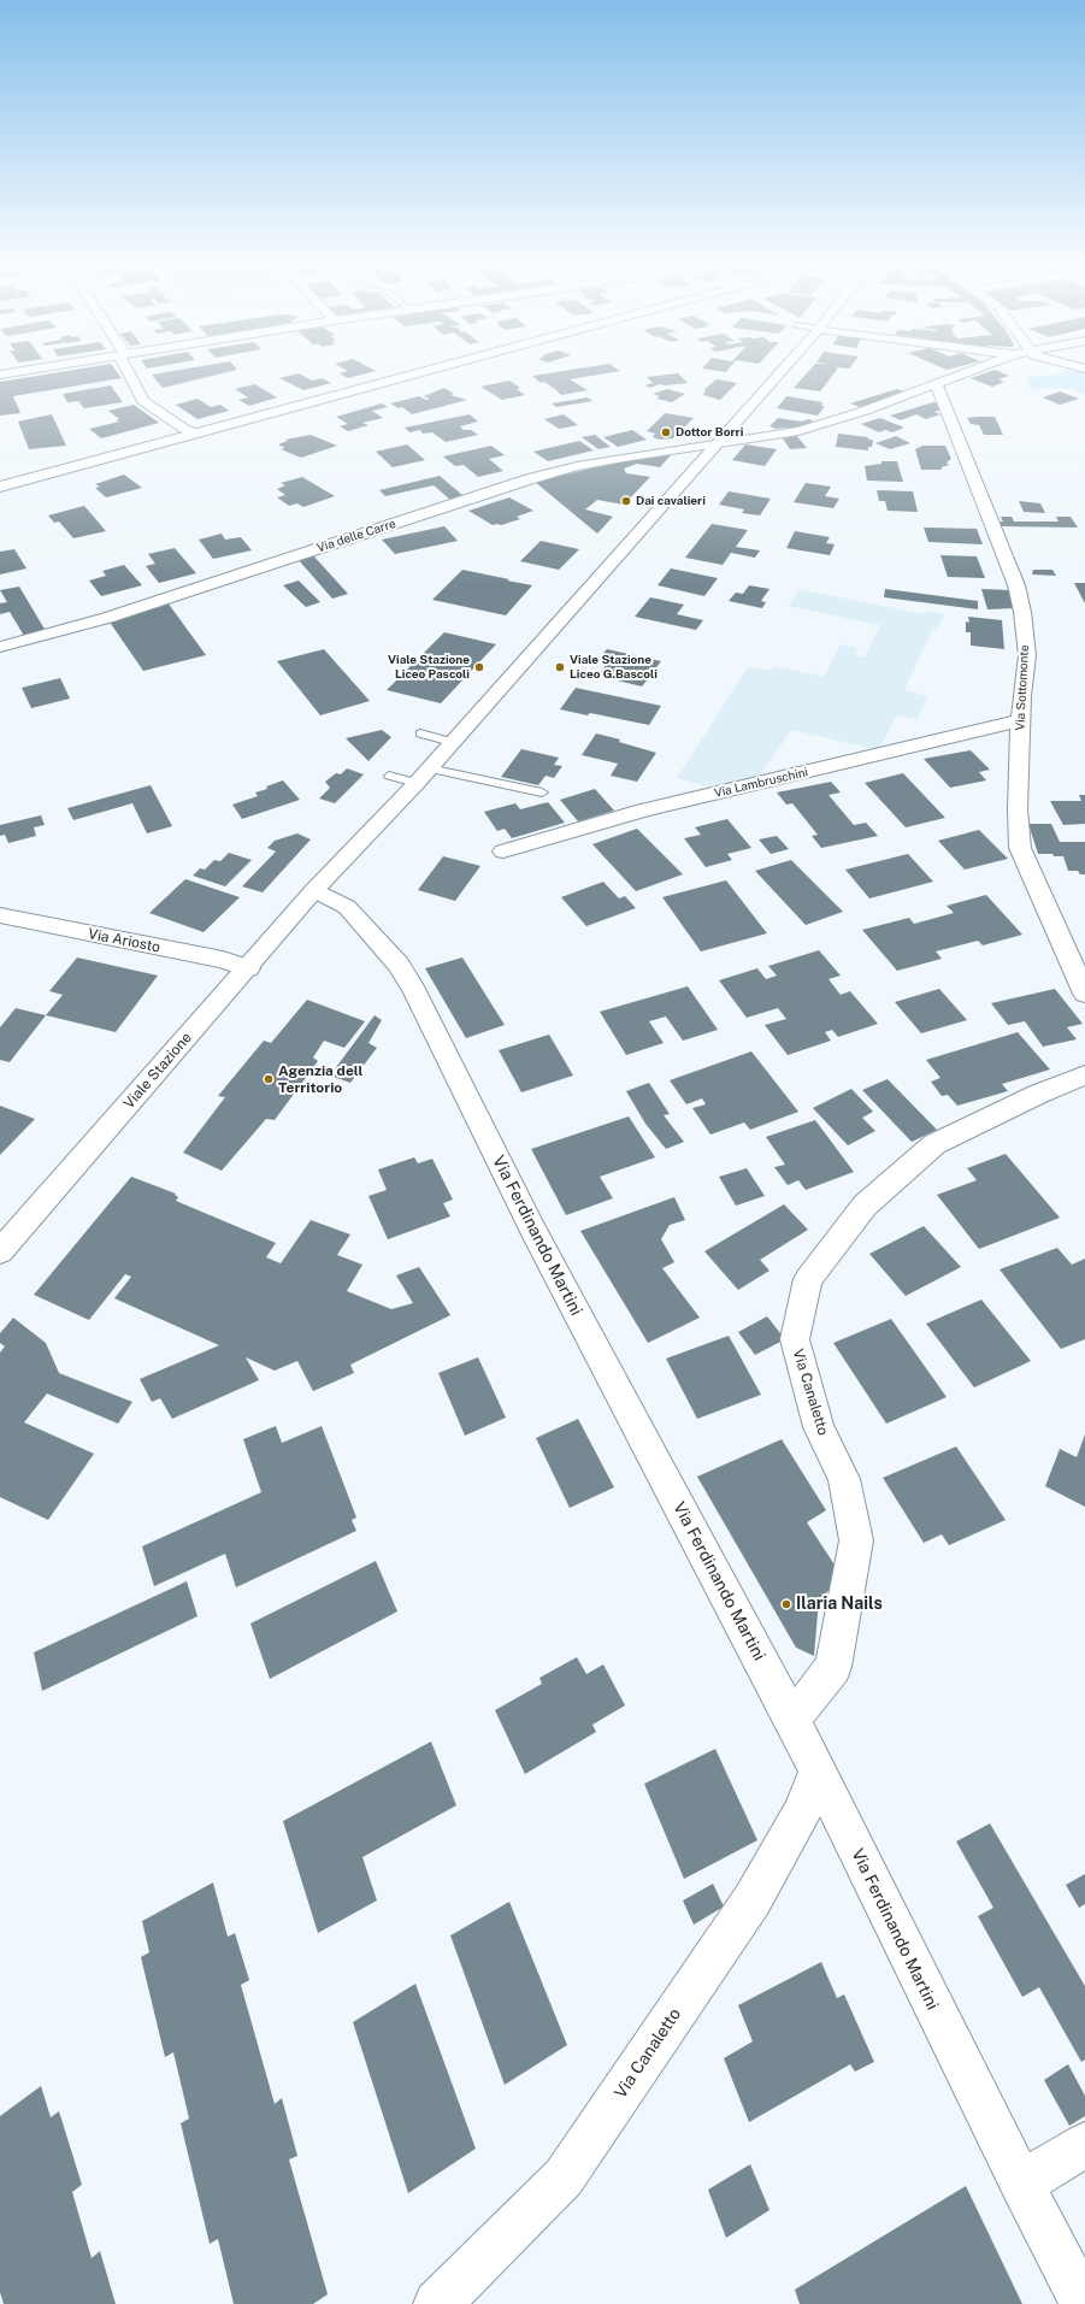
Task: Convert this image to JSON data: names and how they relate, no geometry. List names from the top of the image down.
{
  "streets": {
    "street": [
      "Via delle Carre",
      "Via Sottomonte",
      "Via Lambruschini",
      "Via Ariosto",
      "Viale Stazione",
      "Via Ferdinando Martini",
      "Via Canaletto"
    ]
  },
  "crossings": [
    ["Via delle Carre", "Via Sottomonte"],
    ["Via delle Carre", "Viale Stazione"],
    ["Via Sottomonte", "Via Lambruschini"],
    ["Via Ariosto", "Viale Stazione"],
    ["Viale Stazione", "Via Ferdinando Martini"],
    ["Via Ferdinando Martini", "Via Canaletto"]
  ],
  "places": [
    "Dottor Borri",
    "Dai cavalieri",
    "Viale Stazione Liceo Pascoli",
    "Viale Stazione Liceo G.Bascoli",
    "Agenzia dell Territorio",
    "Ilaria Nails"
  ]
}
